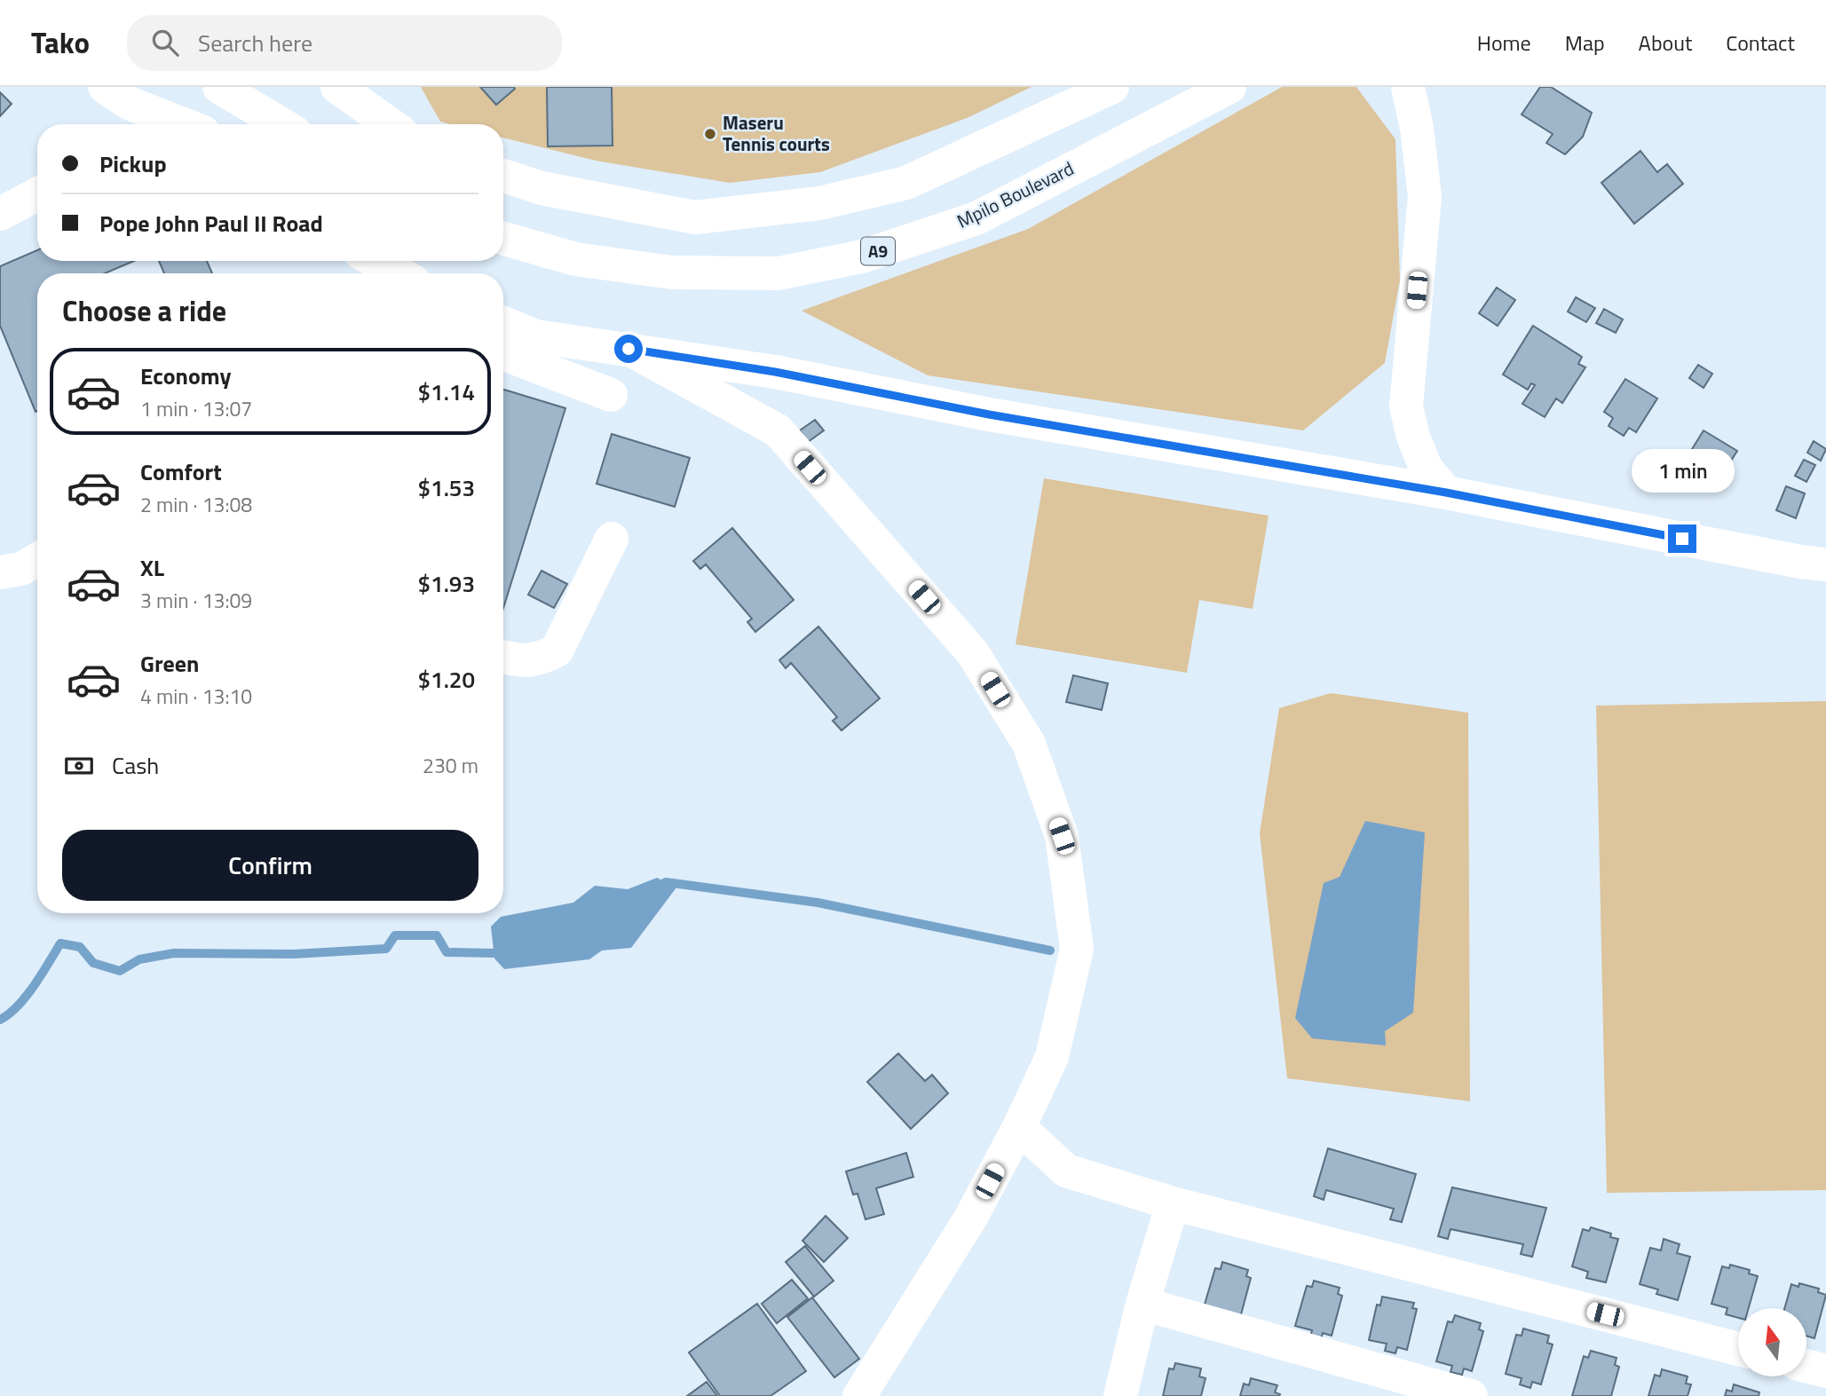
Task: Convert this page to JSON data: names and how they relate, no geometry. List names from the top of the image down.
{
  "streets": {
    "main road": ["Mpilo Boulevard", "A9"]
  },
  "places": ["Maseru Tennis courts"],
  "north": "top",
  "page": {
    "header": "Tako",
    "search": "Search here",
    "nav": [
      "Home",
      "Map",
      "About",
      "Contact"
    ],
    "banner": ["Pickup", "Pope John Paul II Road"],
    "heading": "Choose a ride",
    "list": [
      {
        "name": "Economy",
        "note": "1 min · 13:07",
        "value": "$1.14"
      },
      {
        "name": "Comfort",
        "note": "2 min · 13:08",
        "value": "$1.53"
      },
      {
        "name": "XL",
        "note": "3 min · 13:09",
        "value": "$1.93"
      },
      {
        "name": "Green",
        "note": "4 min · 13:10",
        "value": "$1.20"
      }
    ],
    "bubble": "1 min",
    "pay": ["Cash", "230 m"],
    "buttons": "Confirm"
  }
}
